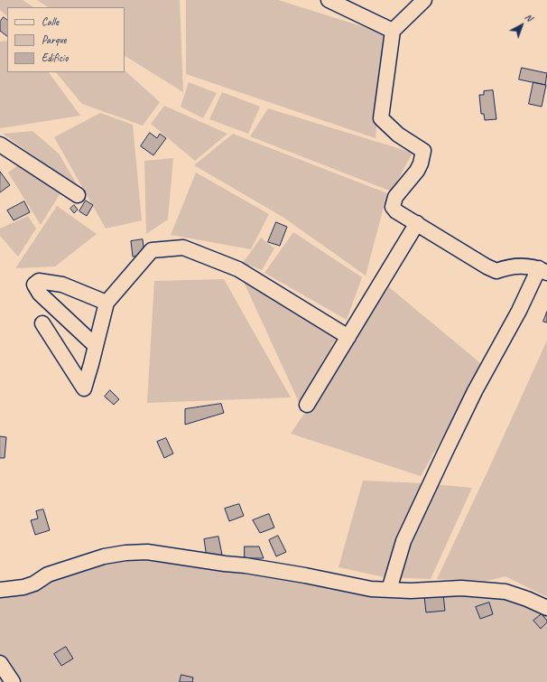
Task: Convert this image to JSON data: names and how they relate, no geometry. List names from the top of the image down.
{
  "legend": ["Calle", "Parque", "Edificio"],
  "north": "top right"
}
